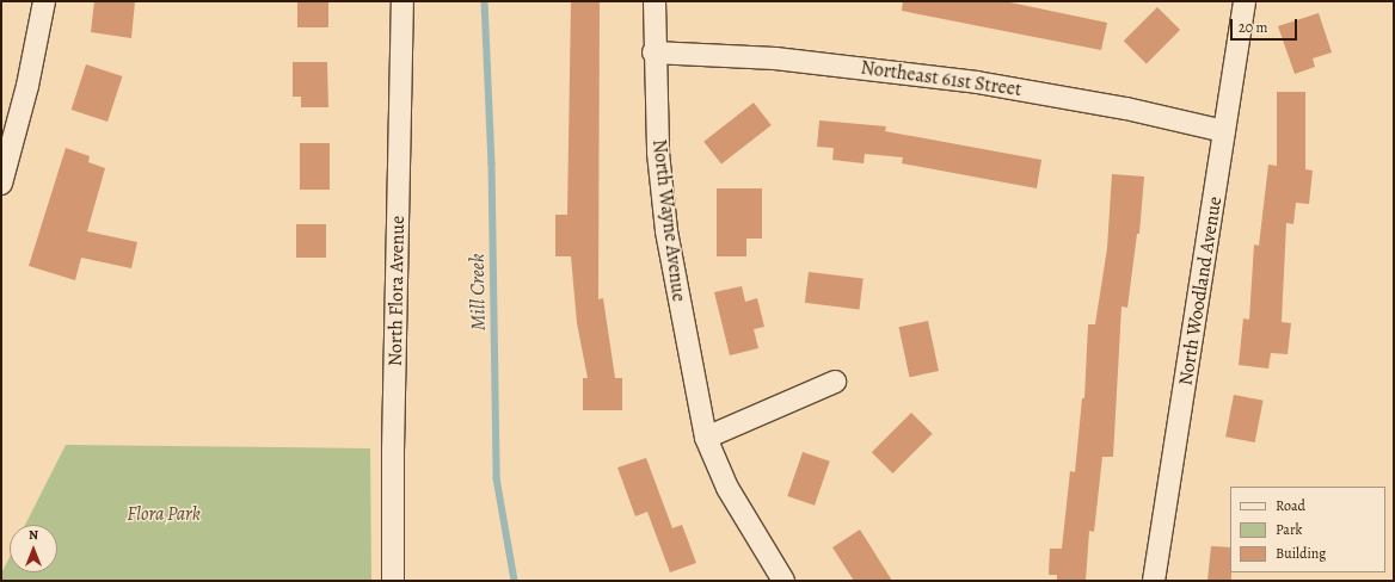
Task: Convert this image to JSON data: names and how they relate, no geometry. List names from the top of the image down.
{
  "streets": {
    "street": [
      "Northeast 61st Street",
      "North Wayne Avenue",
      "North Flora Avenue",
      "North Woodland Avenue"
    ]
  },
  "crossings": [
    ["Northeast 61st Street", "North Wayne Avenue"],
    ["Northeast 61st Street", "North Woodland Avenue"]
  ],
  "water": ["Mill Creek"],
  "parks": ["Flora Park"],
  "legend": ["Road", "Park", "Building"],
  "scale_bar": "20 m",
  "north": "top"
}
